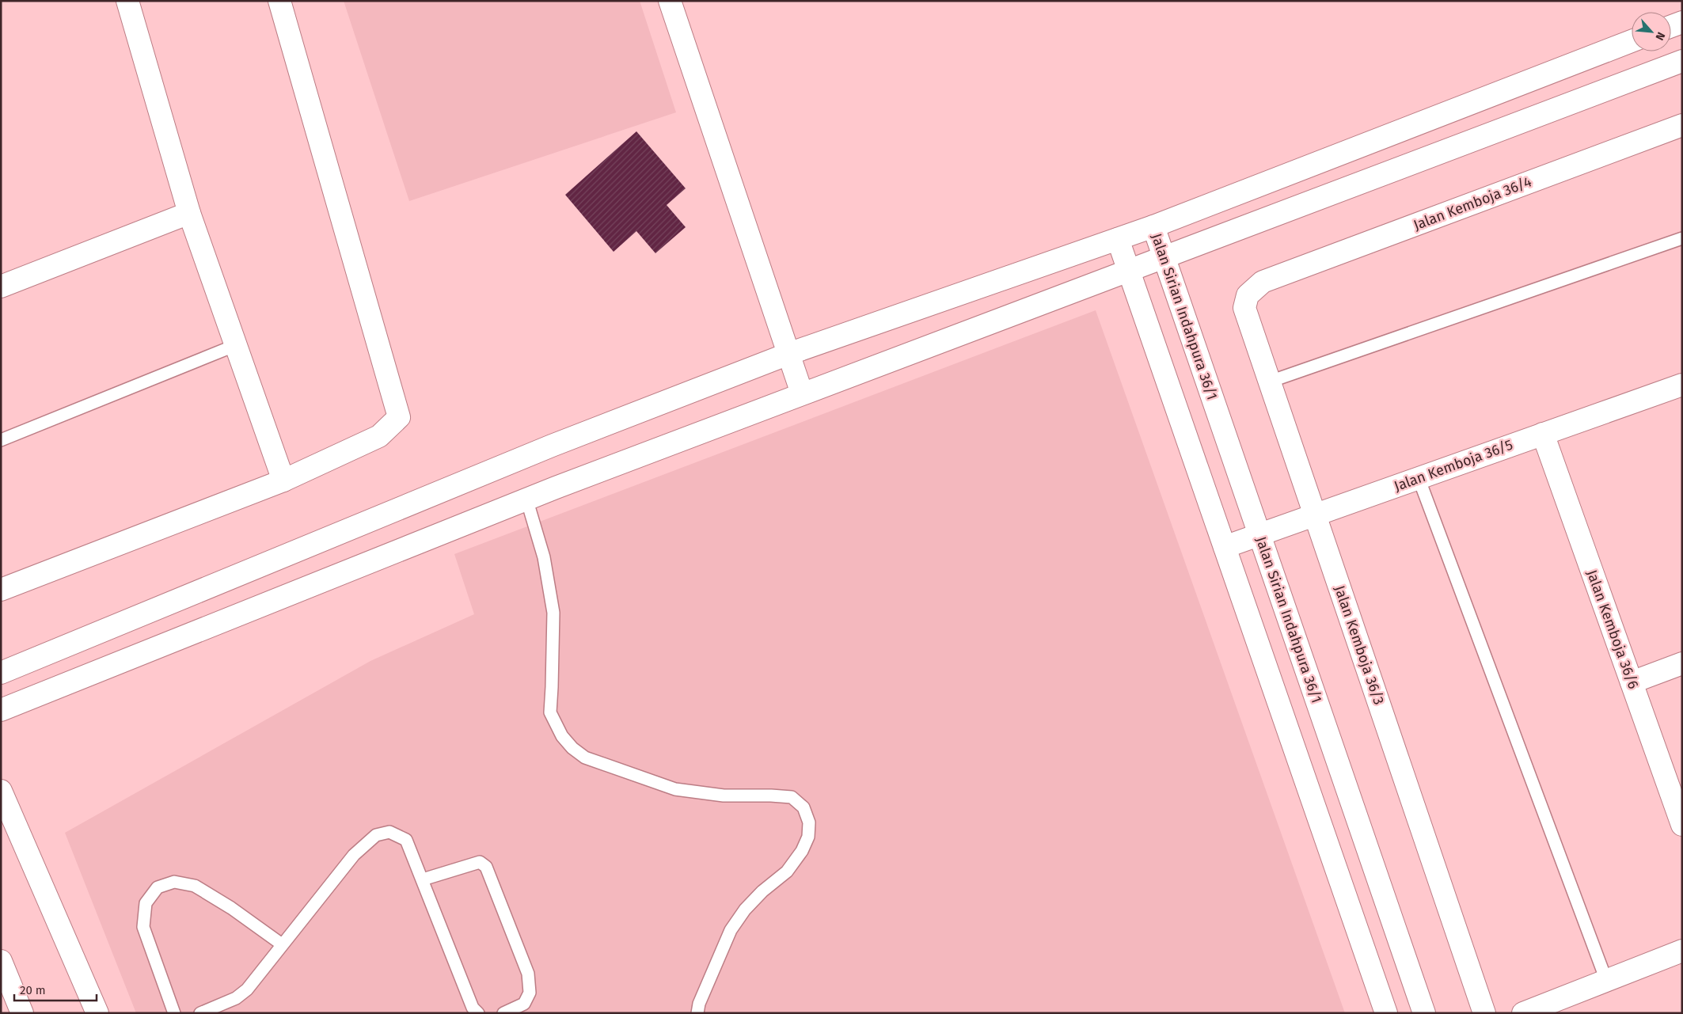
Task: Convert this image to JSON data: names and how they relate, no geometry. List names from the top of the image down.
{
  "streets": {
    "street": [
      "Jalan Kemboja 36/4",
      "Jalan Sirian Indahpura 36/1",
      "Jalan Kemboja 36/5",
      "Jalan Kemboja 36/6",
      "Jalan Kemboja 36/3"
    ]
  },
  "crossings": [
    ["Jalan Kemboja 36/4", "Jalan Kemboja 36/3"],
    ["Jalan Sirian Indahpura 36/1", "Jalan Kemboja 36/5"],
    ["Jalan Kemboja 36/5", "Jalan Kemboja 36/6"],
    ["Jalan Kemboja 36/5", "Jalan Kemboja 36/3"]
  ],
  "scale_bar": "20 m",
  "north": "bottom right"
}
